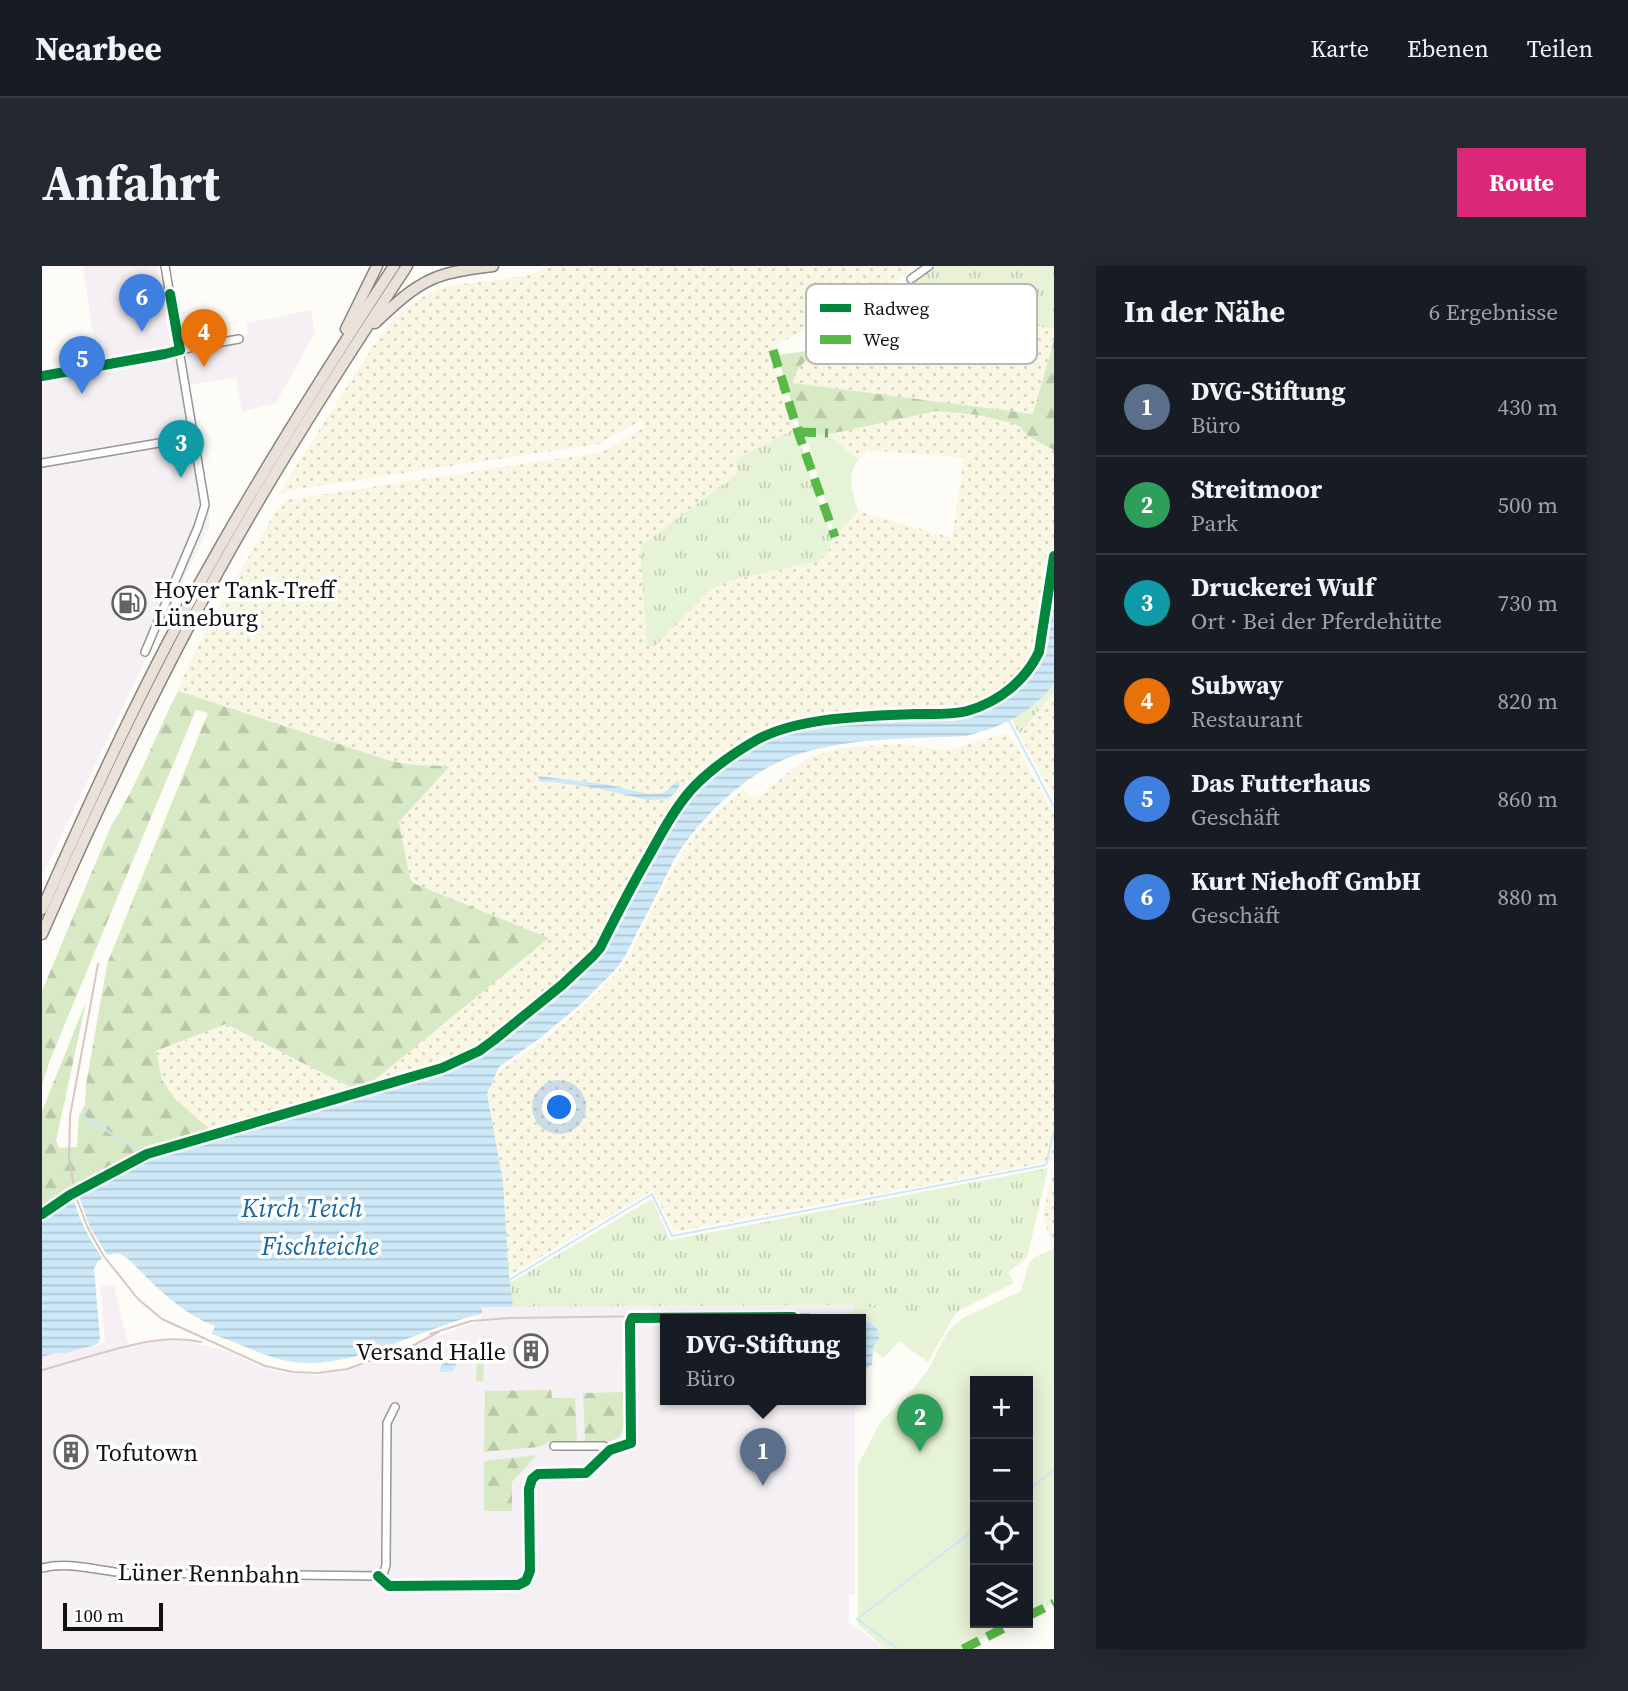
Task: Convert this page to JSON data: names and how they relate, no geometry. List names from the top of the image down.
{
  "streets": {
    "street": ["Lüner Rennbahn"]
  },
  "water": ["Kirch Teich", "Fischteiche"],
  "places": {
    "fuel station": ["Hoyer Tank-Treff Lüneburg"],
    "building": ["Versand Halle", "Tofutown"]
  },
  "legend": ["Radweg", "Weg"],
  "scale_bar": "100 m",
  "page": {
    "header": "Nearbee",
    "nav": ["Karte", "Ebenen", "Teilen"],
    "buttons": "Route",
    "title": "Anfahrt",
    "heading": ["In der Nähe", "6 Ergebnisse"],
    "pins": [
      "6",
      "4",
      "5",
      "3",
      "2",
      "1"
    ],
    "list": [
      {
        "mark": "1",
        "name": "DVG-Stiftung",
        "note": "Büro",
        "value": "430 m"
      },
      {
        "mark": "2",
        "name": "Streitmoor",
        "note": "Park",
        "value": "500 m"
      },
      {
        "mark": "3",
        "name": "Druckerei Wulf",
        "note": "Ort · Bei der Pferdehütte",
        "value": "730 m"
      },
      {
        "mark": "4",
        "name": "Subway",
        "note": "Restaurant",
        "value": "820 m"
      },
      {
        "mark": "5",
        "name": "Das Futterhaus",
        "note": "Geschäft",
        "value": "860 m"
      },
      {
        "mark": "6",
        "name": "Kurt Niehoff GmbH",
        "note": "Geschäft",
        "value": "880 m"
      }
    ],
    "popup": ["DVG-Stiftung", "Büro"],
    "map_buttons": ["+", "−"],
    "scale": "100 m"
  }
}
